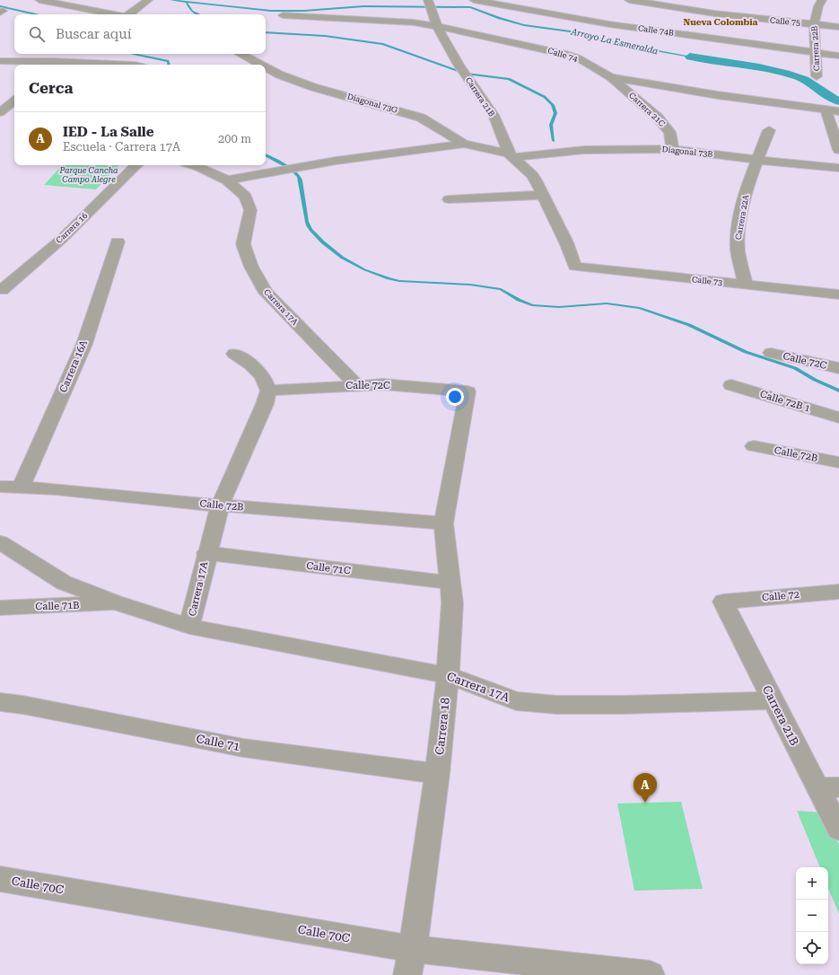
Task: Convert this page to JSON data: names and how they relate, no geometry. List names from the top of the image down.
{
  "streets": {
    "street": [
      "Calle 75",
      "Calle 74B",
      "Carrera 22B",
      "Calle 74",
      "Carrera 21B",
      "Diagonal 73G",
      "Carrera 21C",
      "Diagonal 73B",
      "Carrera 22A",
      "Carrera 16",
      "Calle 73",
      "Carrera 17A",
      "Calle 72C",
      "Carrera 16A",
      "Calle 72B 1",
      "Calle 72B",
      "Calle 71C",
      "Calle 72",
      "Calle 71B",
      "Carrera 18",
      "Calle 71",
      "Calle 70C"
    ]
  },
  "crossings": [
    ["Calle 75", "Carrera 22B"],
    ["Calle 74B", "Carrera 22B"],
    ["Calle 74", "Carrera 21B"],
    ["Calle 74", "Carrera 21C"],
    ["Carrera 21B", "Diagonal 73G"],
    ["Carrera 21B", "Diagonal 73B"],
    ["Carrera 21B", "Calle 73"],
    ["Carrera 21B", "Carrera 17A"],
    ["Carrera 21B", "Calle 72"],
    ["Diagonal 73G", "Diagonal 73B"],
    ["Carrera 21C", "Diagonal 73B"],
    ["Diagonal 73B", "Carrera 22A"],
    ["Carrera 22A", "Calle 73"],
    ["Carrera 17A", "Calle 72C"],
    ["Carrera 17A", "Calle 72B"],
    ["Carrera 17A", "Calle 71C"],
    ["Carrera 17A", "Calle 71B"],
    ["Carrera 17A", "Carrera 18"],
    ["Calle 72C", "Carrera 18"],
    ["Carrera 16A", "Calle 72B"],
    ["Calle 72B", "Carrera 18"],
    ["Calle 71C", "Carrera 18"],
    ["Carrera 18", "Calle 71"],
    ["Carrera 18", "Calle 70C"]
  ],
  "districts": ["Nueva Colombia"],
  "water": ["Arroyo La Esmeralda"],
  "parks": ["Parque Cancha Campo Alegre"],
  "page": {
    "search": "Buscar aquí",
    "heading": "Cerca",
    "list": [
      {
        "mark": "A",
        "name": "IED - La Salle",
        "note": "Escuela · Carrera 17A",
        "value": "200 m"
      }
    ],
    "pins": "A",
    "map_buttons": ["+", "−"]
  }
}
